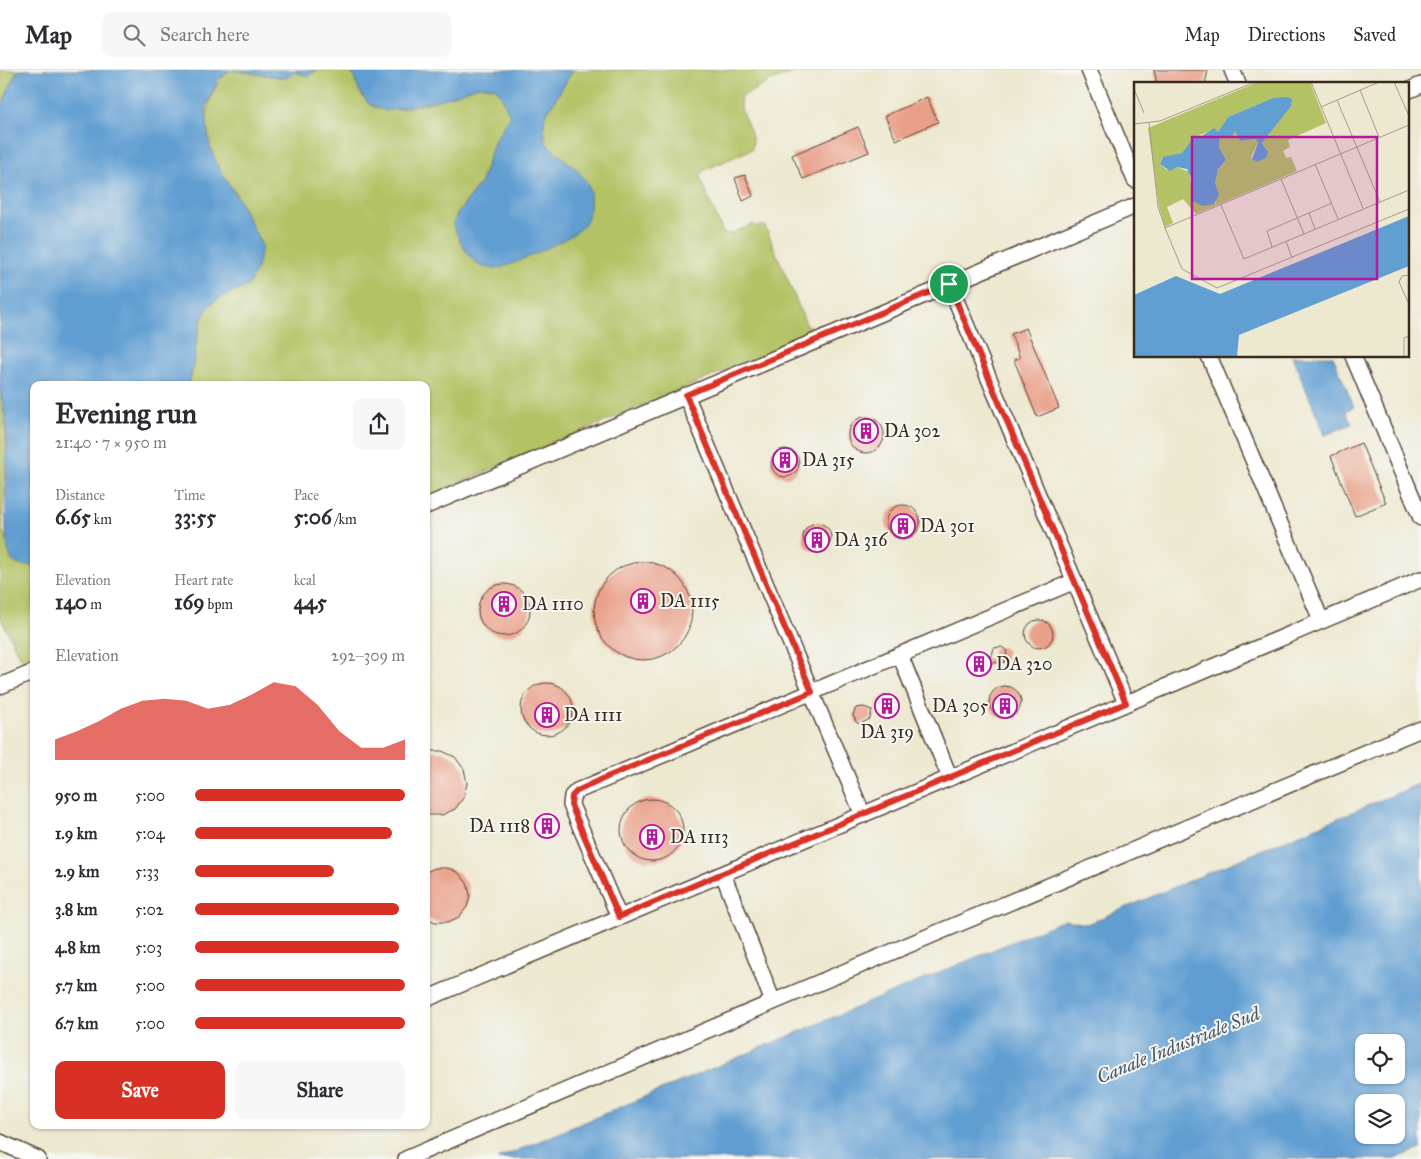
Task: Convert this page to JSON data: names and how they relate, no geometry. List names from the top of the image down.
{
  "water": ["Canale Industriale Sud"],
  "places": {
    "building": [
      "DA 302",
      "DA 315",
      "DA 301",
      "DA 316",
      "DA 1115",
      "DA 1110",
      "DA 320",
      "DA 319",
      "DA 305",
      "DA 1111",
      "DA 1118",
      "DA 1113"
    ]
  },
  "page": {
    "header": "Map",
    "search": "Search here",
    "nav": ["Map", "Directions", "Saved"],
    "heading": ["Evening run", "21:40 · 7 × 950 m"],
    "stats": [
      ["Distance", "6.65 km"],
      ["Time", "33:55"],
      ["Pace", "5:06 /km"],
      ["Elevation", "140 m"],
      ["Heart rate", "169 bpm"],
      ["kcal", "445"]
    ],
    "chart": ["Elevation", "292–309 m"],
    "list": [
      {
        "name": "950 m",
        "note": "5:00"
      },
      {
        "name": "1.9 km",
        "note": "5:04"
      },
      {
        "name": "2.9 km",
        "note": "5:33"
      },
      {
        "name": "3.8 km",
        "note": "5:02"
      },
      {
        "name": "4.8 km",
        "note": "5:03"
      },
      {
        "name": "5.7 km",
        "note": "5:00"
      },
      {
        "name": "6.7 km",
        "note": "5:00"
      }
    ],
    "buttons": ["Save", "Share"]
  }
}
